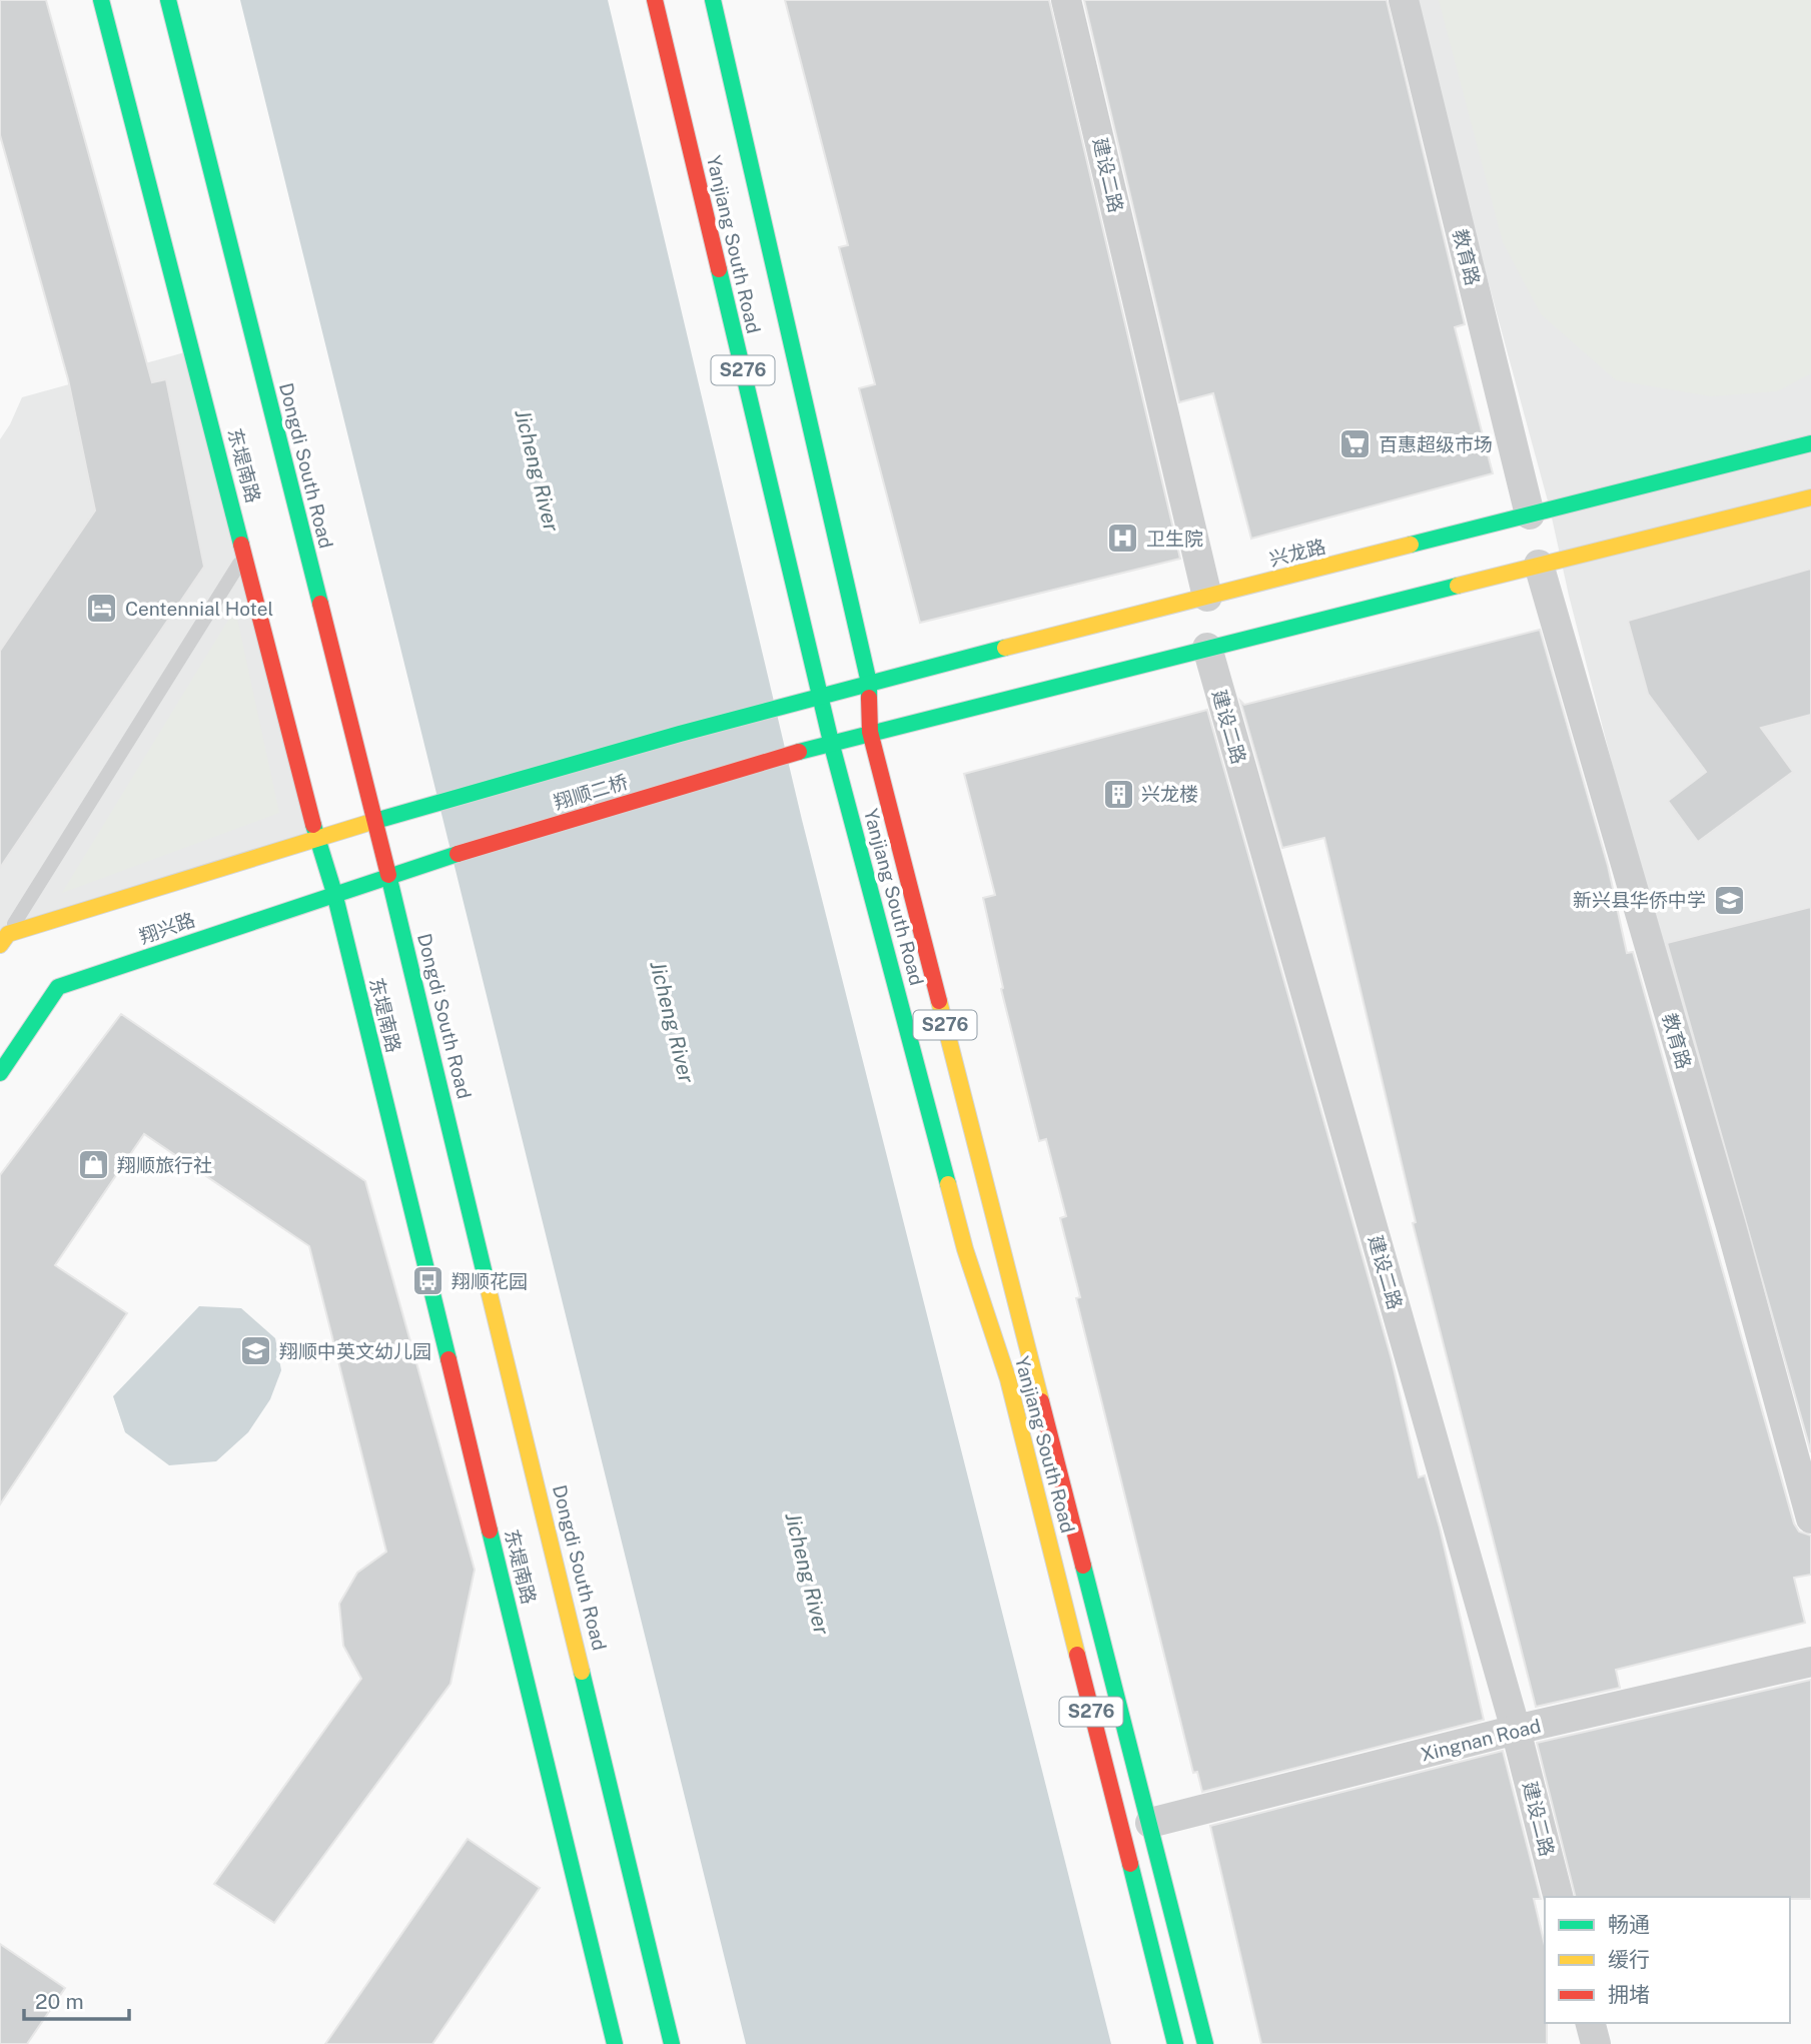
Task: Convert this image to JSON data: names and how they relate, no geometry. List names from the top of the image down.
{
  "streets": {
    "main road": [
      "Yanjiang South Road",
      "S276",
      "东堤南路",
      "Dongdi South Road",
      "兴龙路",
      "翔顺二桥",
      "翔兴路"
    ],
    "street": ["建设二路", "教育路", "Xingnan Road"]
  },
  "crossings": [
    ["建设二路", "兴龙路"],
    ["建设二路", "Xingnan Road"],
    ["Yanjiang South Road", "兴龙路"],
    ["Yanjiang South Road", "翔顺二桥"],
    ["Yanjiang South Road", "Xingnan Road"],
    ["教育路", "兴龙路"],
    ["东堤南路", "翔兴路"],
    ["Dongdi South Road", "翔顺二桥"],
    ["Dongdi South Road", "翔兴路"],
    ["兴龙路", "翔顺二桥"],
    ["翔顺二桥", "翔兴路"]
  ],
  "water": ["Jicheng River"],
  "places": {
    "supermarket": ["百惠超级市场"],
    "hospital": ["卫生院"],
    "hotel": ["Centennial Hotel"],
    "building": ["兴龙楼"],
    "school or university": ["新兴县华侨中学", "翔顺中英文幼儿园"],
    "shop": ["翔顺旅行社"],
    "bus stop": ["翔顺花园"]
  },
  "legend": ["畅通", "缓行", "拥堵"],
  "scale_bar": "20 m"
}
